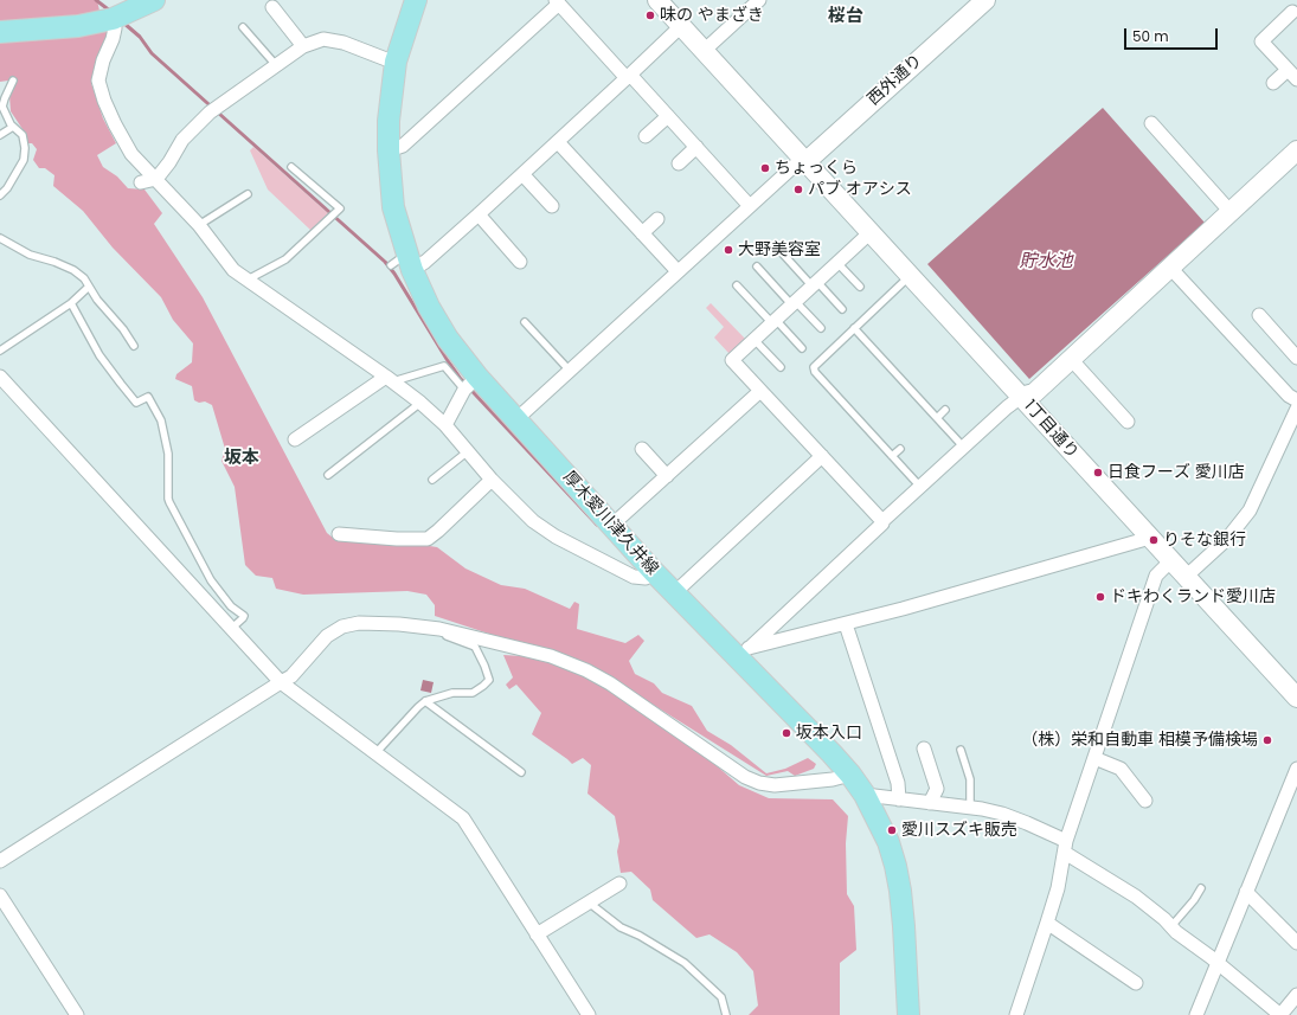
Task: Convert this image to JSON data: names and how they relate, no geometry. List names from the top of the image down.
{
  "streets": {
    "main road": ["厚木愛川津久井線"],
    "street": ["西外通り", "1丁目通り"]
  },
  "crossings": [
    ["西外通り", "1丁目通り"]
  ],
  "districts": ["桜台", "坂本"],
  "water": ["貯水池"],
  "places": [
    "味の やまざき",
    "ちょっくら",
    "パブ オアシス",
    "大野美容室",
    "日食フーズ 愛川店",
    "りそな銀行",
    "ドキわくランド愛川店",
    "坂本入口",
    "（株）栄和自動車 相模予備検場",
    "愛川スズキ販売"
  ],
  "scale_bar": "50 m"
}
